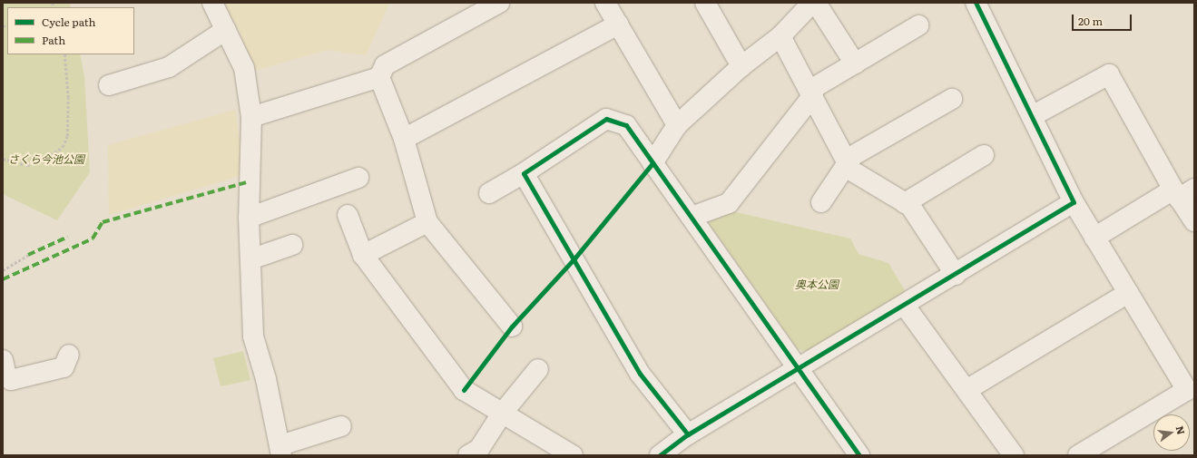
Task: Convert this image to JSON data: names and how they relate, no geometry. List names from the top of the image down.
{
  "parks": ["さくら今池公園", "奥本公園"],
  "legend": ["Cycle path", "Path"],
  "scale_bar": "20 m",
  "north": "right"
}
